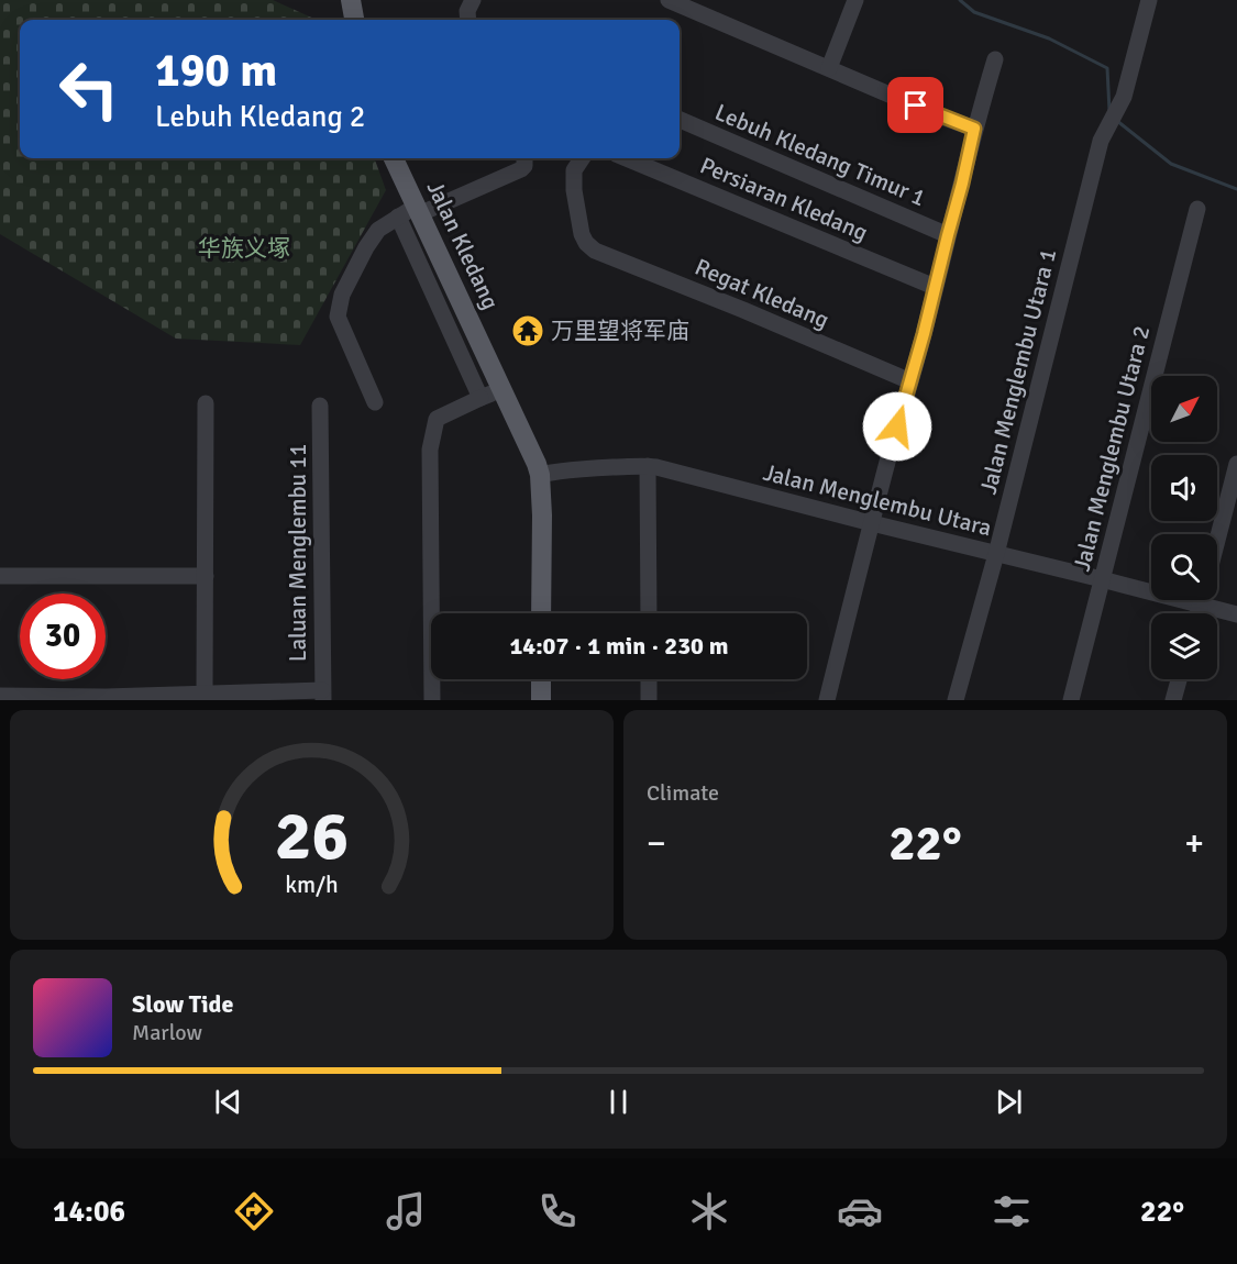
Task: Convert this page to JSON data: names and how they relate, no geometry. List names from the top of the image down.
{
  "streets": {
    "main road": ["Jalan Kledang"],
    "street": [
      "Lebuh Kledang Timur 1",
      "Persiaran Kledang",
      "Regat Kledang",
      "Jalan Menglembu Utara 1",
      "Jalan Menglembu Utara 2",
      "Jalan Menglembu Utara",
      "Laluan Menglembu 11"
    ]
  },
  "crossings": [
    ["Jalan Kledang", "Jalan Menglembu Utara"],
    ["Jalan Menglembu Utara 1", "Jalan Menglembu Utara"],
    ["Jalan Menglembu Utara 2", "Jalan Menglembu Utara"]
  ],
  "parks": ["华族义塚"],
  "places": {
    "temple": ["万里望将军庙"]
  },
  "north": "top right",
  "page": {
    "turn": ["190 m", "Lebuh Kledang 2"],
    "limit": "30",
    "trip": "14:07 · 1 min · 230 m",
    "tile": "Climate",
    "heat": ["−", "22°", "+"],
    "song": ["Slow Tide", "Marlow"],
    "tabs": ["14:06", "22°"],
    "gauge": ["26", "km/h"]
  }
}
